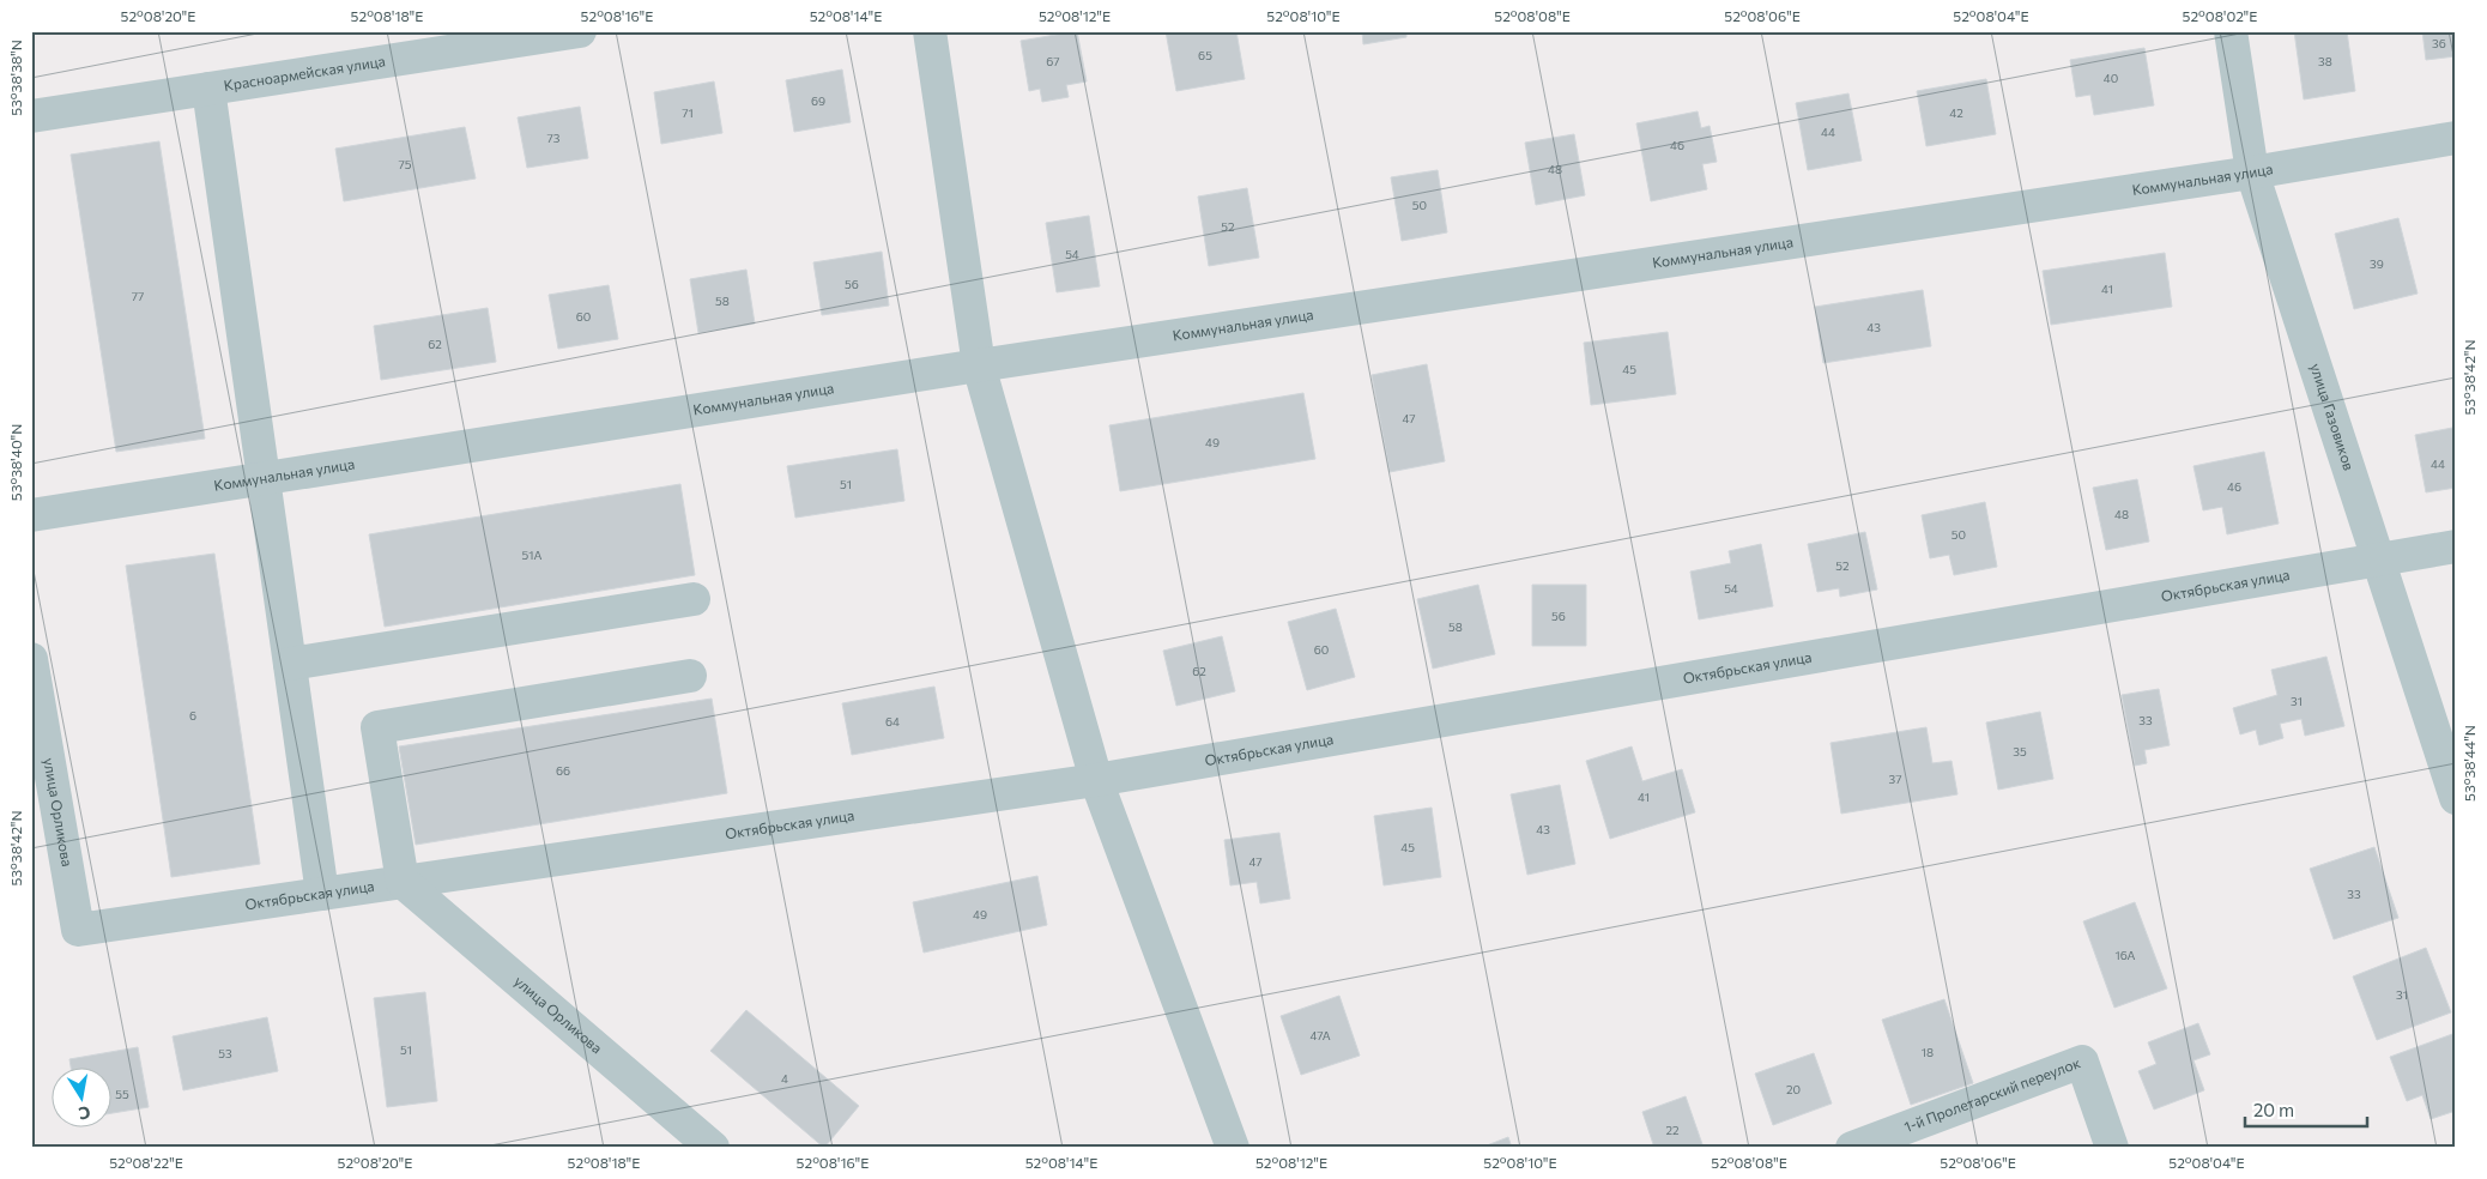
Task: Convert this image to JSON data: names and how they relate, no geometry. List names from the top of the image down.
{
  "streets": {
    "street": [
      "Красноармейская улица",
      "Коммунальная улица",
      "улица Газовиков",
      "Октябрьская улица",
      "улица Орликова",
      "1-й Пролетарский переулок"
    ]
  },
  "crossings": [
    ["Коммунальная улица", "улица Газовиков"],
    ["улица Газовиков", "Октябрьская улица"],
    ["Октябрьская улица", "улица Орликова"]
  ],
  "house_numbers": [
    "36",
    "65",
    "67",
    "38",
    "40",
    "69",
    "71",
    "42",
    "44",
    "73",
    "46",
    "75",
    "48",
    "50",
    "52",
    "54",
    "39",
    "56",
    "41",
    "77",
    "58",
    "60",
    "43",
    "62",
    "45",
    "47",
    "49",
    "44",
    "51",
    "46",
    "48",
    "50",
    "51А",
    "52",
    "54",
    "56",
    "58",
    "60",
    "62",
    "31",
    "6",
    "33",
    "64",
    "35",
    "66",
    "37",
    "41",
    "43",
    "45",
    "47",
    "33",
    "49",
    "16А",
    "31",
    "47А",
    "51",
    "18",
    "53",
    "4",
    "20",
    "55",
    "22"
  ],
  "scale_bar": "20 m",
  "north": "bottom",
  "coordinates": [
    "52°08'20\"E",
    "52°08'18\"E",
    "52°08'16\"E",
    "52°08'14\"E",
    "52°08'12\"E",
    "52°08'10\"E",
    "52°08'08\"E",
    "52°08'06\"E",
    "52°08'04\"E",
    "52°08'02\"E",
    "53°38'38\"N",
    "53°38'42\"N",
    "53°38'40\"N",
    "53°38'44\"N",
    "52°08'22\"E"
  ]
}
